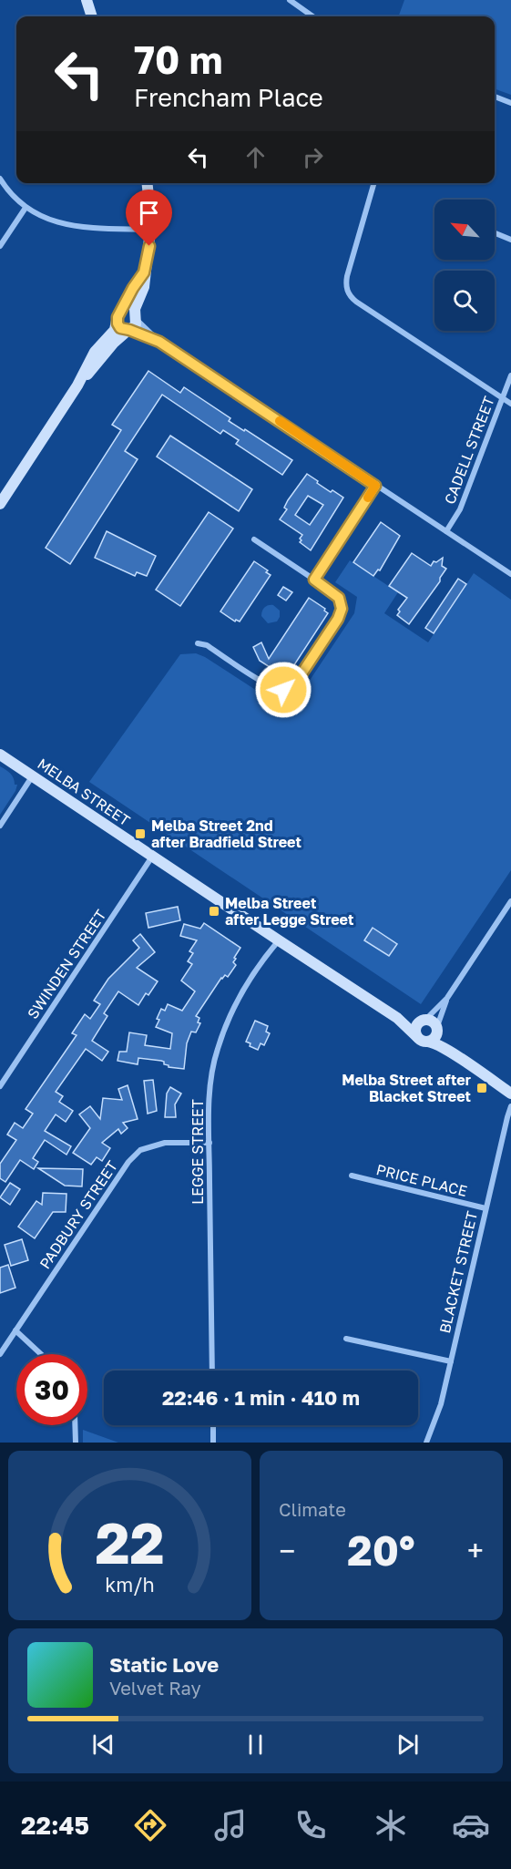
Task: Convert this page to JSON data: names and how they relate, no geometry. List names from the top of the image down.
{
  "streets": {
    "street": [
      "CADELL STREET",
      "MELBA STREET",
      "SWINDEN STREET",
      "LEGGE STREET",
      "PRICE PLACE",
      "PADBURY STREET",
      "BLACKET STREET"
    ]
  },
  "crossings": [
    ["MELBA STREET", "SWINDEN STREET"],
    ["MELBA STREET", "LEGGE STREET"],
    ["LEGGE STREET", "PADBURY STREET"],
    ["PRICE PLACE", "BLACKET STREET"]
  ],
  "places": {
    "transit": ["Melba Street 2nd after Bradfield Street", "Melba Street after Legge Street", "Melba Street after Blacket Street"]
  },
  "north": "top left",
  "page": {
    "turn": ["70 m", "Frencham Place"],
    "limit": "30",
    "trip": "22:46 · 1 min · 410 m",
    "tile": "Climate",
    "heat": ["−", "20°", "+"],
    "song": ["Static Love", "Velvet Ray"],
    "tabs": "22:45",
    "gauge": ["22", "km/h"]
  }
}
